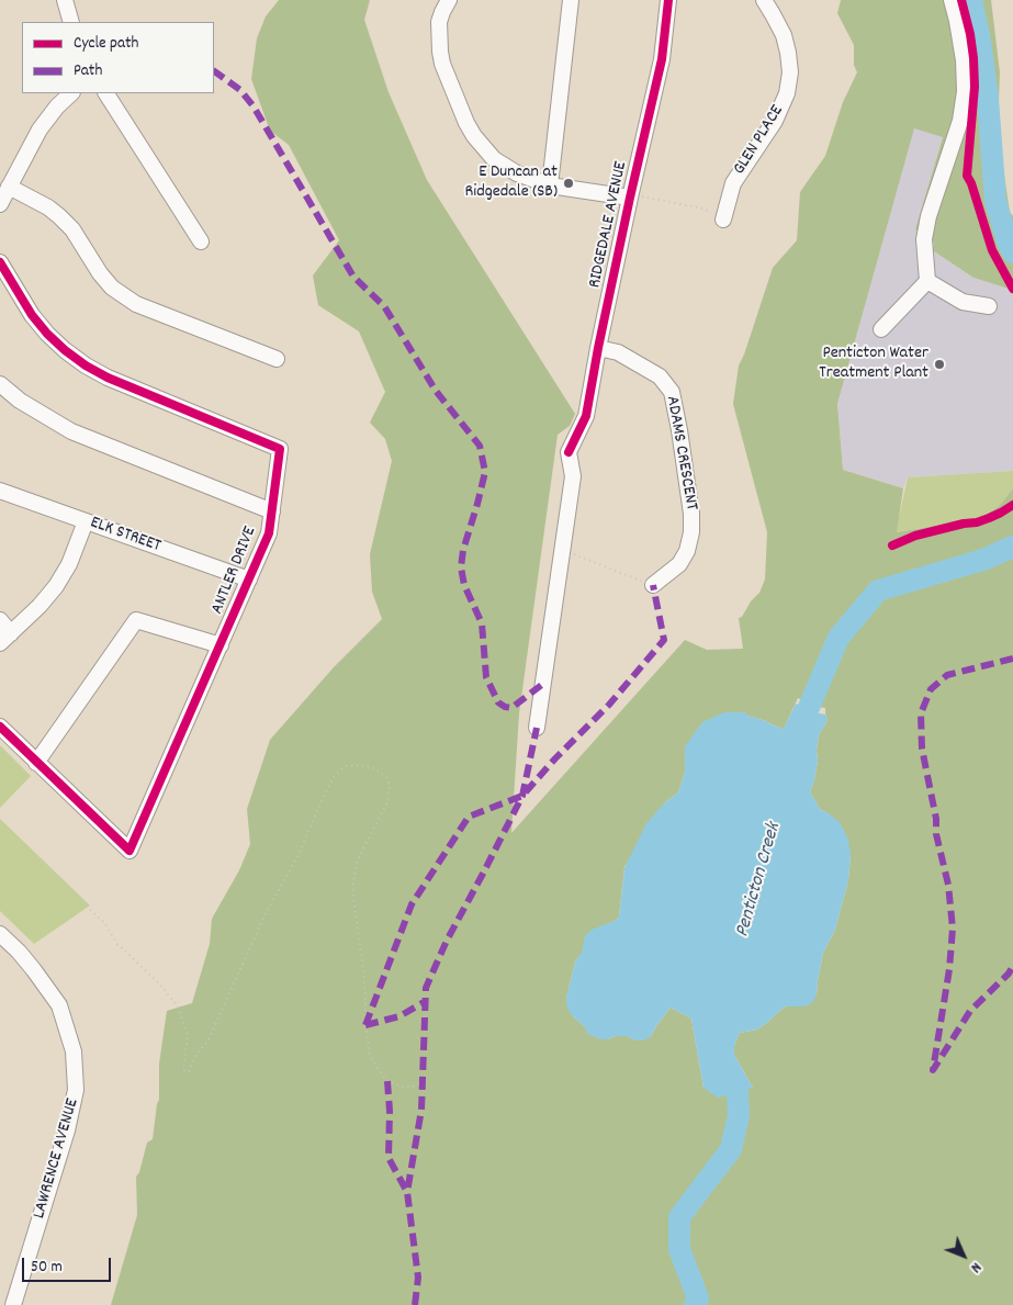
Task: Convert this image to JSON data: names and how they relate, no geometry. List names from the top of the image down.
{
  "streets": {
    "street": [
      "GLEN PLACE",
      "RIDGEDALE AVENUE",
      "ADAMS CRESCENT",
      "ELK STREET",
      "ANTLER DRIVE",
      "LAWRENCE AVENUE"
    ]
  },
  "crossings": [
    ["RIDGEDALE AVENUE", "ADAMS CRESCENT"],
    ["ELK STREET", "ANTLER DRIVE"]
  ],
  "water": ["Penticton Creek"],
  "places": ["E Duncan at Ridgedale (SB)", "Penticton Water Treatment Plant"],
  "legend": ["Cycle path", "Path"],
  "scale_bar": "50 m",
  "north": "bottom right"
}
